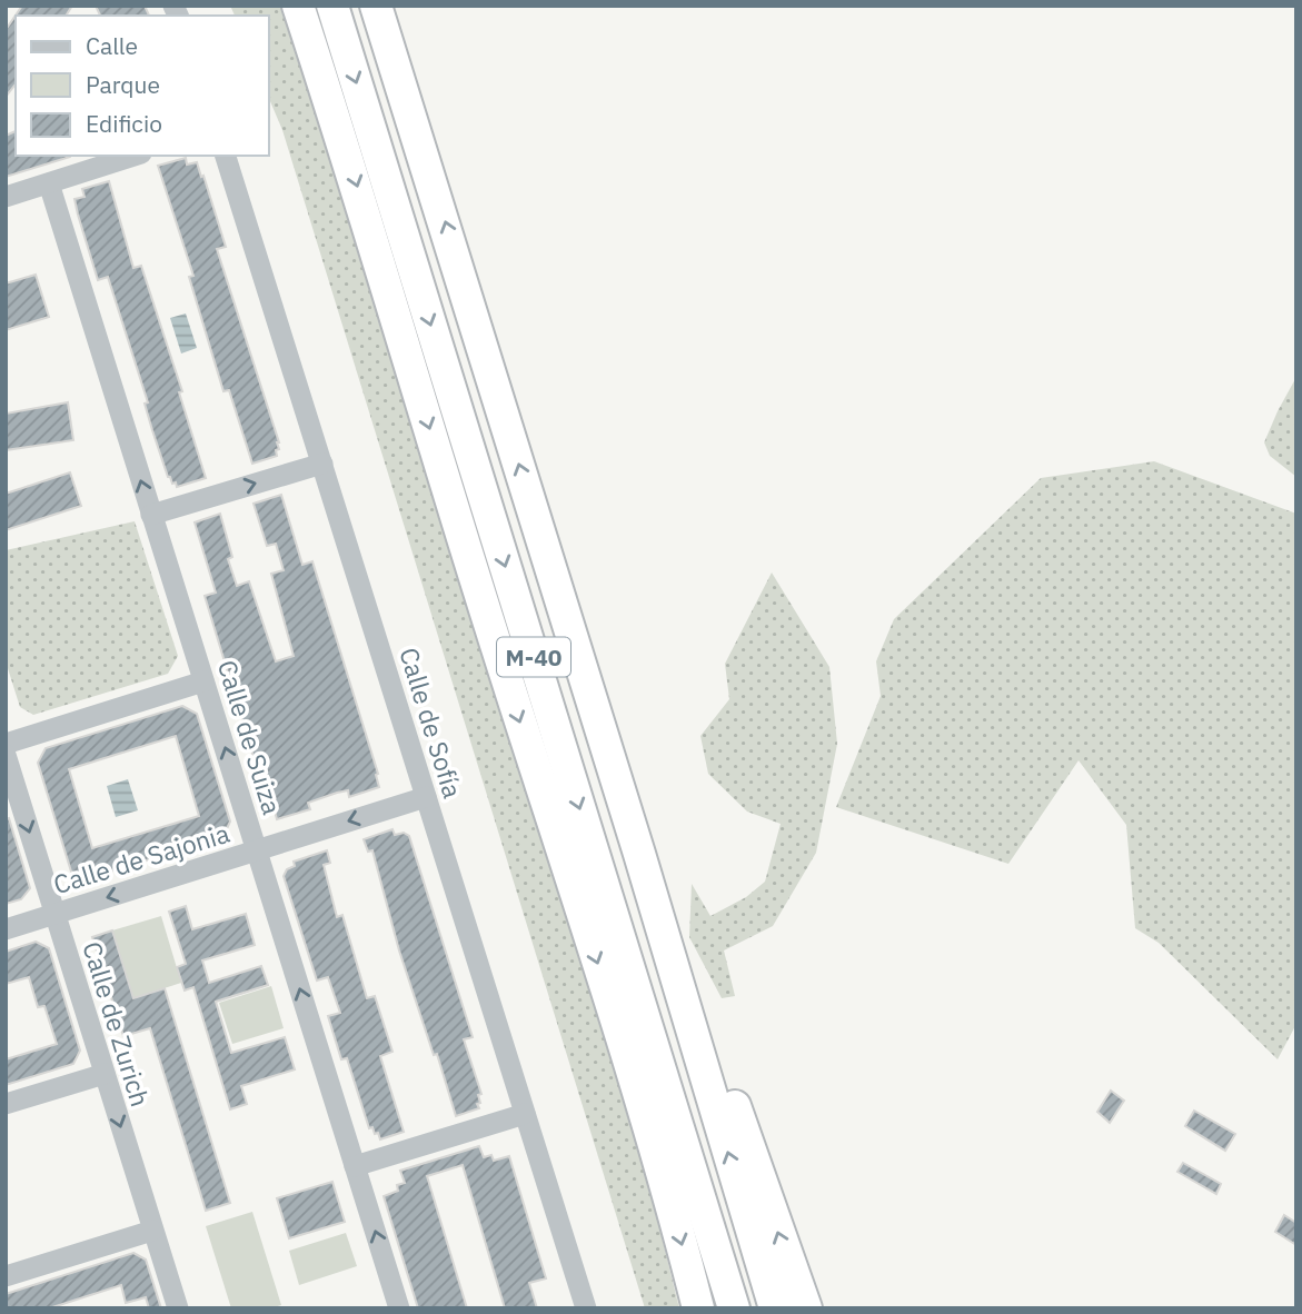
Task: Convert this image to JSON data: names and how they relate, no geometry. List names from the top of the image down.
{
  "streets": {
    "highway": ["M-40"],
    "street": [
      "Calle de Sofía",
      "Calle de Suiza",
      "Calle de Sajonia",
      "Calle de Zurich"
    ]
  },
  "crossings": [
    ["Calle de Sofía", "Calle de Sajonia"],
    ["Calle de Suiza", "Calle de Sajonia"],
    ["Calle de Sajonia", "Calle de Zurich"]
  ],
  "one_way": ["Calle de Suiza", "Calle de Zurich"],
  "legend": ["Calle", "Parque", "Edificio"]
}
